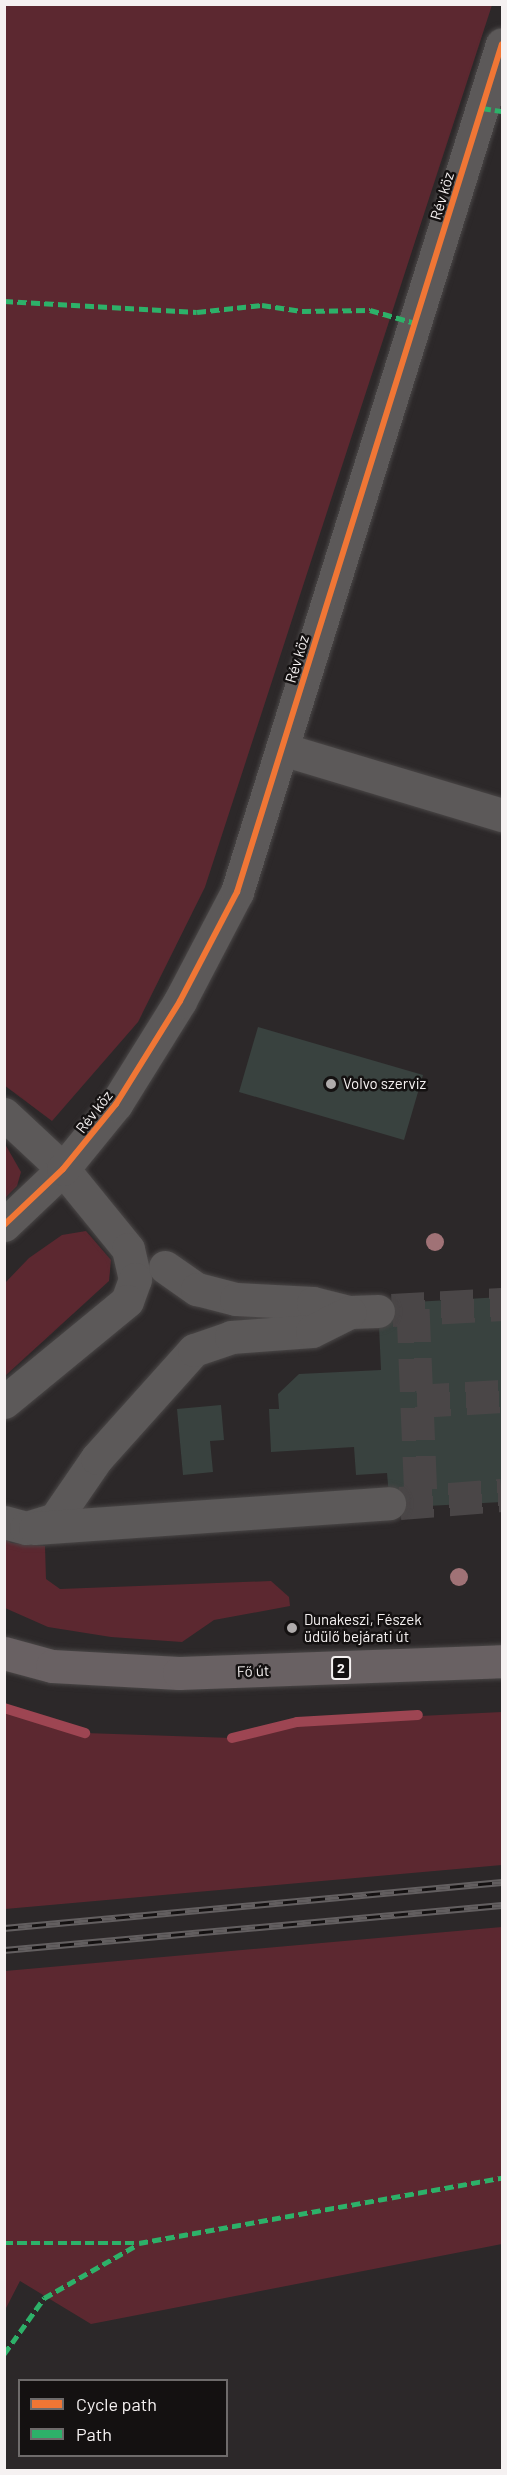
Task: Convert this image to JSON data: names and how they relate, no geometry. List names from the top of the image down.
{
  "streets": {
    "main road": ["2", "Fő út"],
    "street": ["Rév köz"]
  },
  "places": ["Volvo szerviz", "Dunakeszi, Fészek üdülő bejárati út"],
  "legend": ["Cycle path", "Path"]
}
